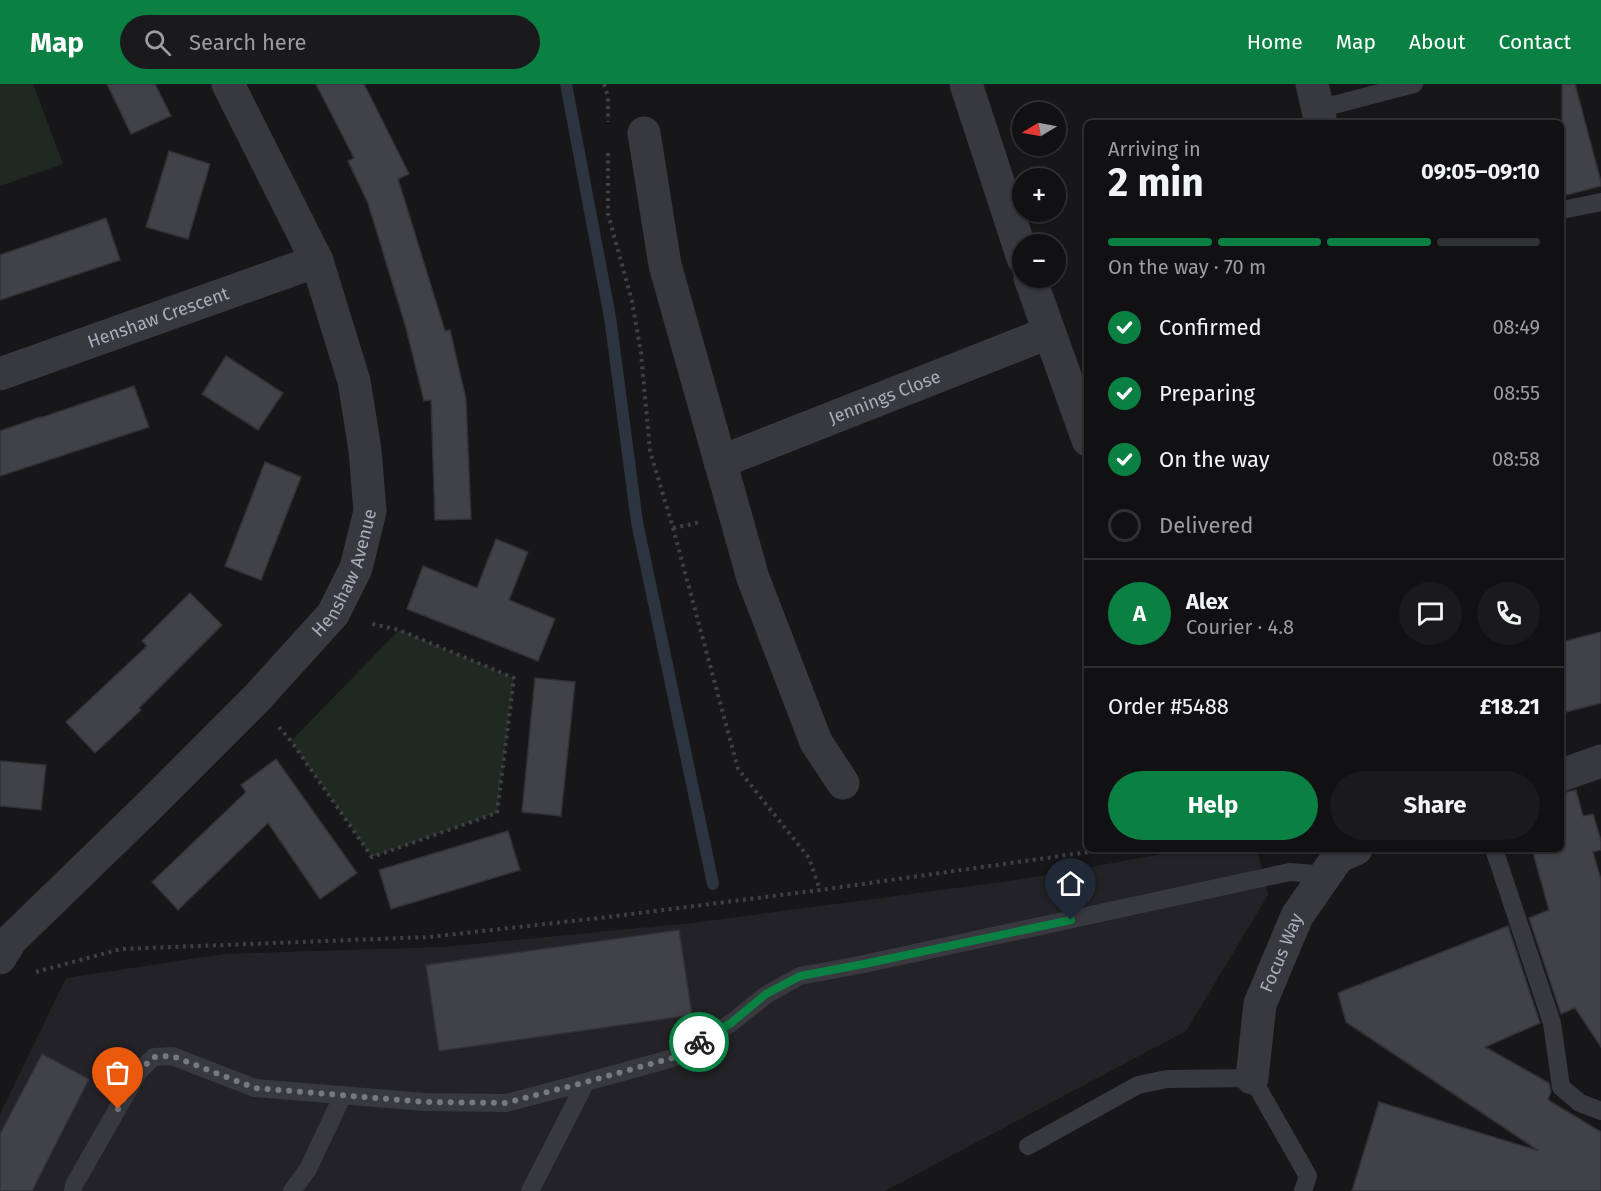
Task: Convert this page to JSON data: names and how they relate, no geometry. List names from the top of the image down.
{
  "streets": {
    "street": [
      "Henshaw Crescent",
      "Jennings Close",
      "Henshaw Avenue",
      "Focus Way"
    ]
  },
  "crossings": [
    ["Henshaw Crescent", "Henshaw Avenue"]
  ],
  "north": "left",
  "page": {
    "header": "Map",
    "search": "Search here",
    "nav": [
      "Home",
      "Map",
      "About",
      "Contact"
    ],
    "map_buttons": ["+", "−"],
    "heading": ["2 min", "Arriving in", "09:05–09:10"],
    "panel": [
      "Alex",
      "Courier · 4.8",
      "Order #5488",
      "£18.21"
    ],
    "bar": "On the way · 70 m",
    "list": [
      ["Confirmed", "08:49"],
      ["Preparing", "08:55"],
      ["On the way", "08:58"],
      "Delivered"
    ],
    "round": "A",
    "buttons": ["Help", "Share"]
  }
}
